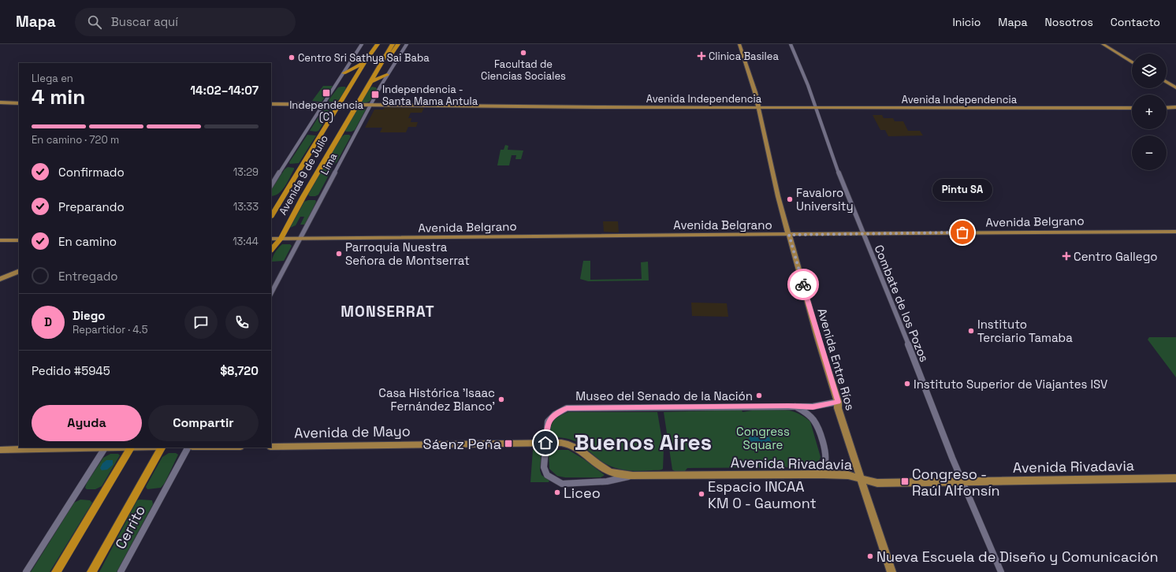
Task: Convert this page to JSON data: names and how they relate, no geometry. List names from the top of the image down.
{
  "streets": {
    "highway": ["Avenida 9 de Julio"],
    "main road": [
      "Avenida Independencia",
      "Avenida Belgrano",
      "Avenida Entre Ríos",
      "Avenida de Mayo",
      "Avenida Rivadavia"
    ],
    "street": ["Lima", "Combate de los Pozos", "Cerrito"]
  },
  "crossings": [
    ["Avenida Independencia", "Lima"],
    ["Avenida Independencia", "Avenida 9 de Julio"],
    ["Avenida Independencia", "Combate de los Pozos"],
    ["Avenida Independencia", "Avenida Entre Ríos"],
    ["Lima", "Avenida Belgrano"],
    ["Avenida 9 de Julio", "Avenida Belgrano"],
    ["Avenida Belgrano", "Combate de los Pozos"],
    ["Avenida Belgrano", "Avenida Entre Ríos"],
    ["Combate de los Pozos", "Avenida Rivadavia"],
    ["Avenida Entre Ríos", "Avenida Rivadavia"],
    ["Avenida de Mayo", "Avenida Rivadavia"]
  ],
  "districts": ["MONSERRAT", "Buenos Aires"],
  "parks": ["Congress Square"],
  "places": {
    "other": [
      "Facultad de Ciencias Sociales",
      "Centro Sri Sathya Sai Baba",
      "Favaloro University",
      "Pintu SA",
      "Parroquia Nuestra Señora de Montserrat",
      "Instituto Terciario Tamaba",
      "Instituto Superior de Viajantes ISV",
      "Museo del Senado de la Nación",
      "Casa Histórica 'Isaac Fernández Blanco'",
      "Liceo",
      "Espacio INCAA KM 0 - Gaumont",
      "Nueva Escuela de Diseño y Comunicación"
    ],
    "health": ["Clinica Basilea", "Centro Gallego"],
    "transit": [
      "Independencia (C)",
      "Independencia - Santa Mama Antula",
      "Sáenz Peña",
      "Congreso - Raúl Alfonsín"
    ]
  },
  "page": {
    "header": "Mapa",
    "search": "Buscar aquí",
    "nav": [
      "Inicio",
      "Mapa",
      "Nosotros",
      "Contacto"
    ],
    "map_buttons": ["+", "−"],
    "heading": ["4 min", "Llega en", "14:02–14:07"],
    "panel": [
      "Diego",
      "Repartidor · 4.5",
      "Pedido #5945",
      "$8,720"
    ],
    "bar": "En camino · 720 m",
    "list": [
      ["Confirmado", "13:29"],
      ["Preparando", "13:33"],
      ["En camino", "13:44"],
      "Entregado"
    ],
    "bubble": "Pintu SA",
    "round": "D",
    "buttons": ["Ayuda", "Compartir"]
  }
}
